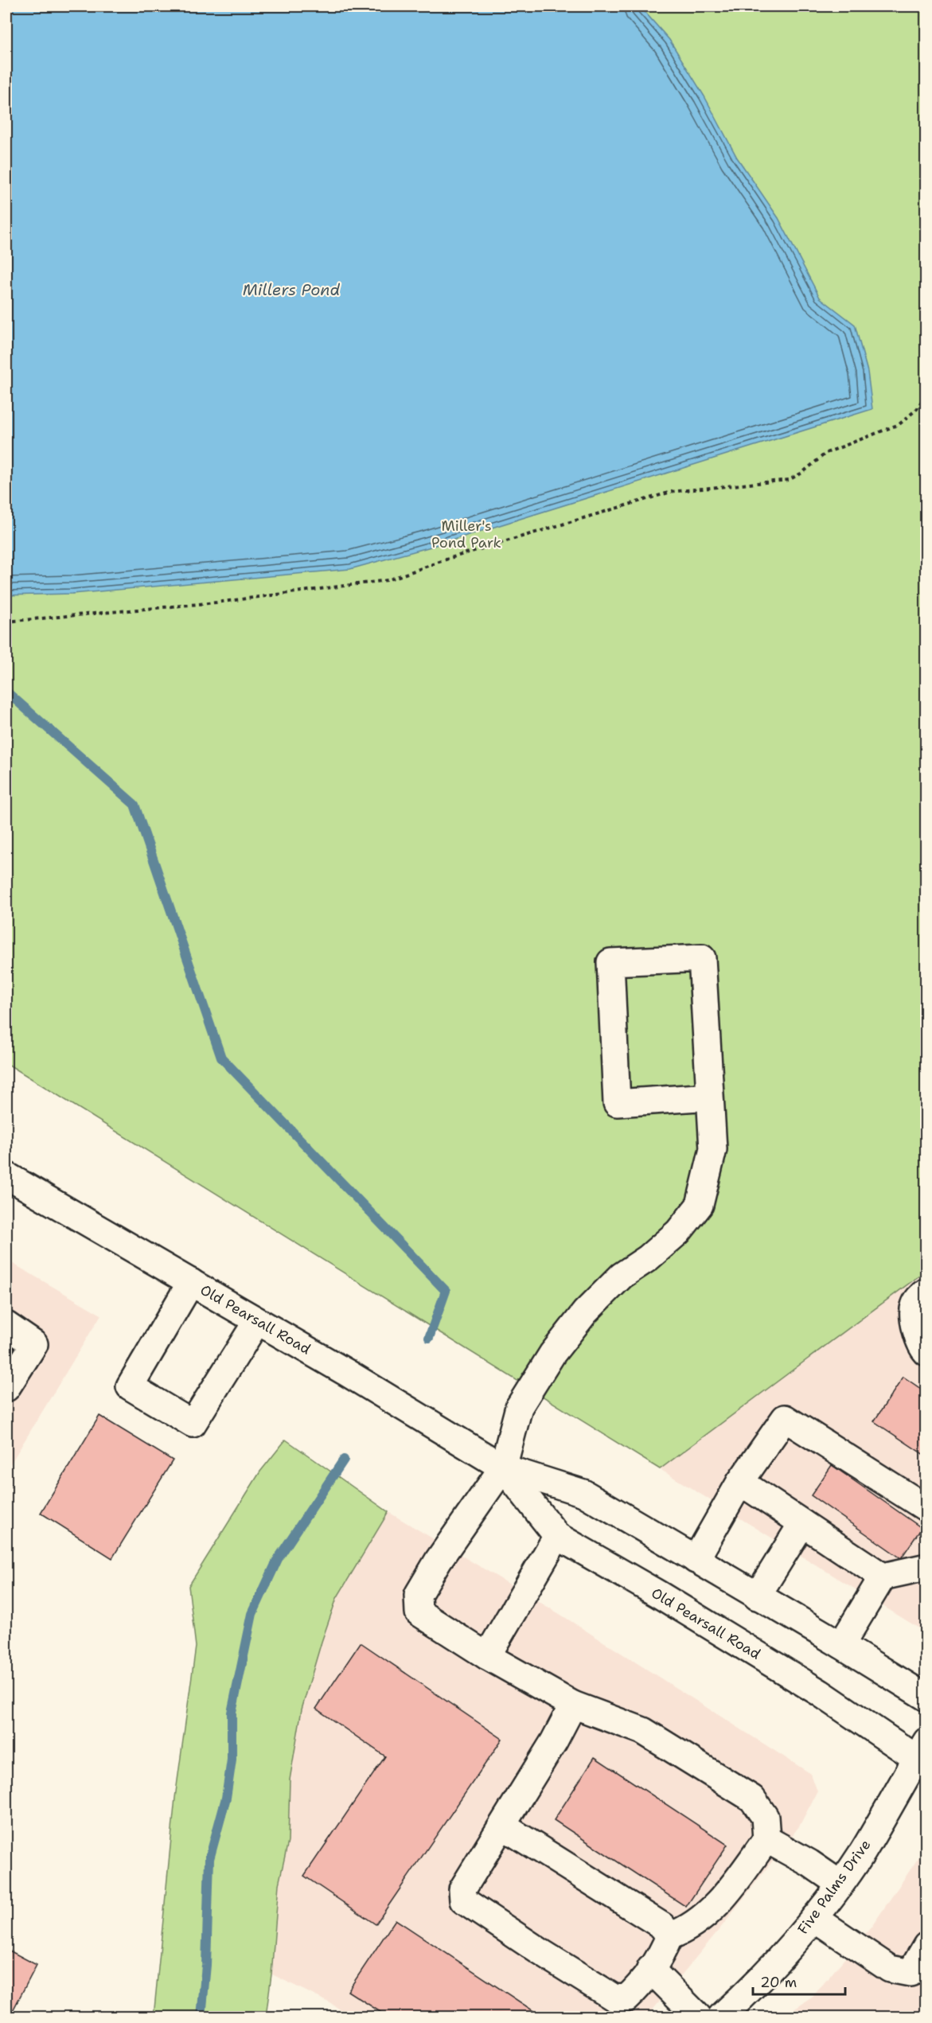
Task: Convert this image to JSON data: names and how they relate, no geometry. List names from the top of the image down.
{
  "streets": {
    "main road": ["Old Pearsall Road", "Five Palms Drive"]
  },
  "crossings": [
    ["Old Pearsall Road", "Five Palms Drive"]
  ],
  "water": ["Millers Pond"],
  "parks": ["Miller's Pond Park"],
  "scale_bar": "20 m"
}
